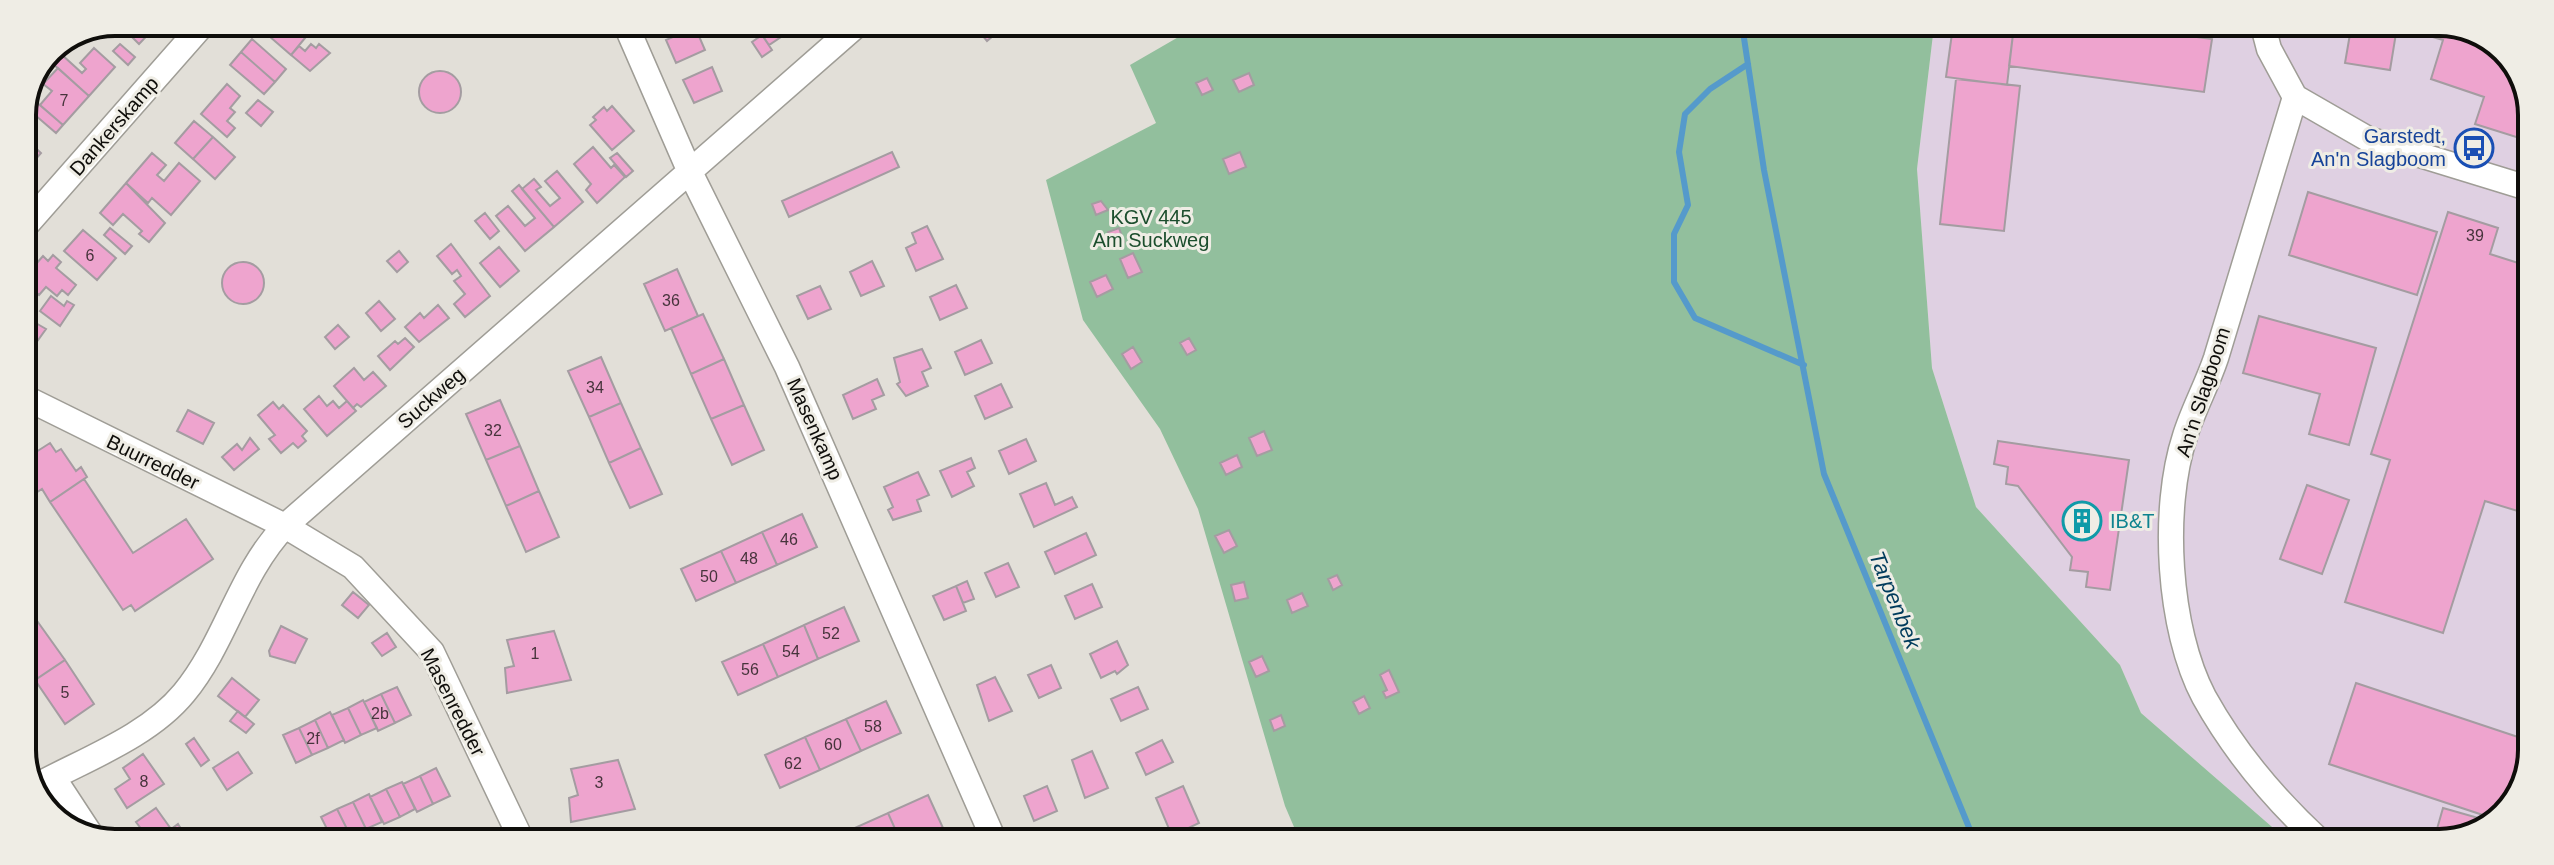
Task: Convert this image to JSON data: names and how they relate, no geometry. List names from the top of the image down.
{
  "streets": {
    "street": [
      "Dankerskamp",
      "An'n Slagboom",
      "Suckweg",
      "Masenkamp",
      "Buurredder",
      "Masenredder"
    ]
  },
  "crossings": [
    ["Suckweg", "Masenkamp"],
    ["Suckweg", "Buurredder"],
    ["Suckweg", "Masenredder"],
    ["Buurredder", "Masenredder"]
  ],
  "water": ["Tarpenbek"],
  "parks": ["KGV 445 Am Suckweg"],
  "places": {
    "bus stop": ["Garstedt, An'n Slagboom"],
    "building": ["IB&T"]
  },
  "house_numbers": [
    "7",
    "39",
    "6",
    "36",
    "34",
    "32",
    "46",
    "48",
    "50",
    "52",
    "54",
    "1",
    "56",
    "5",
    "2b",
    "58",
    "2f",
    "60",
    "62",
    "8",
    "3"
  ]
}
